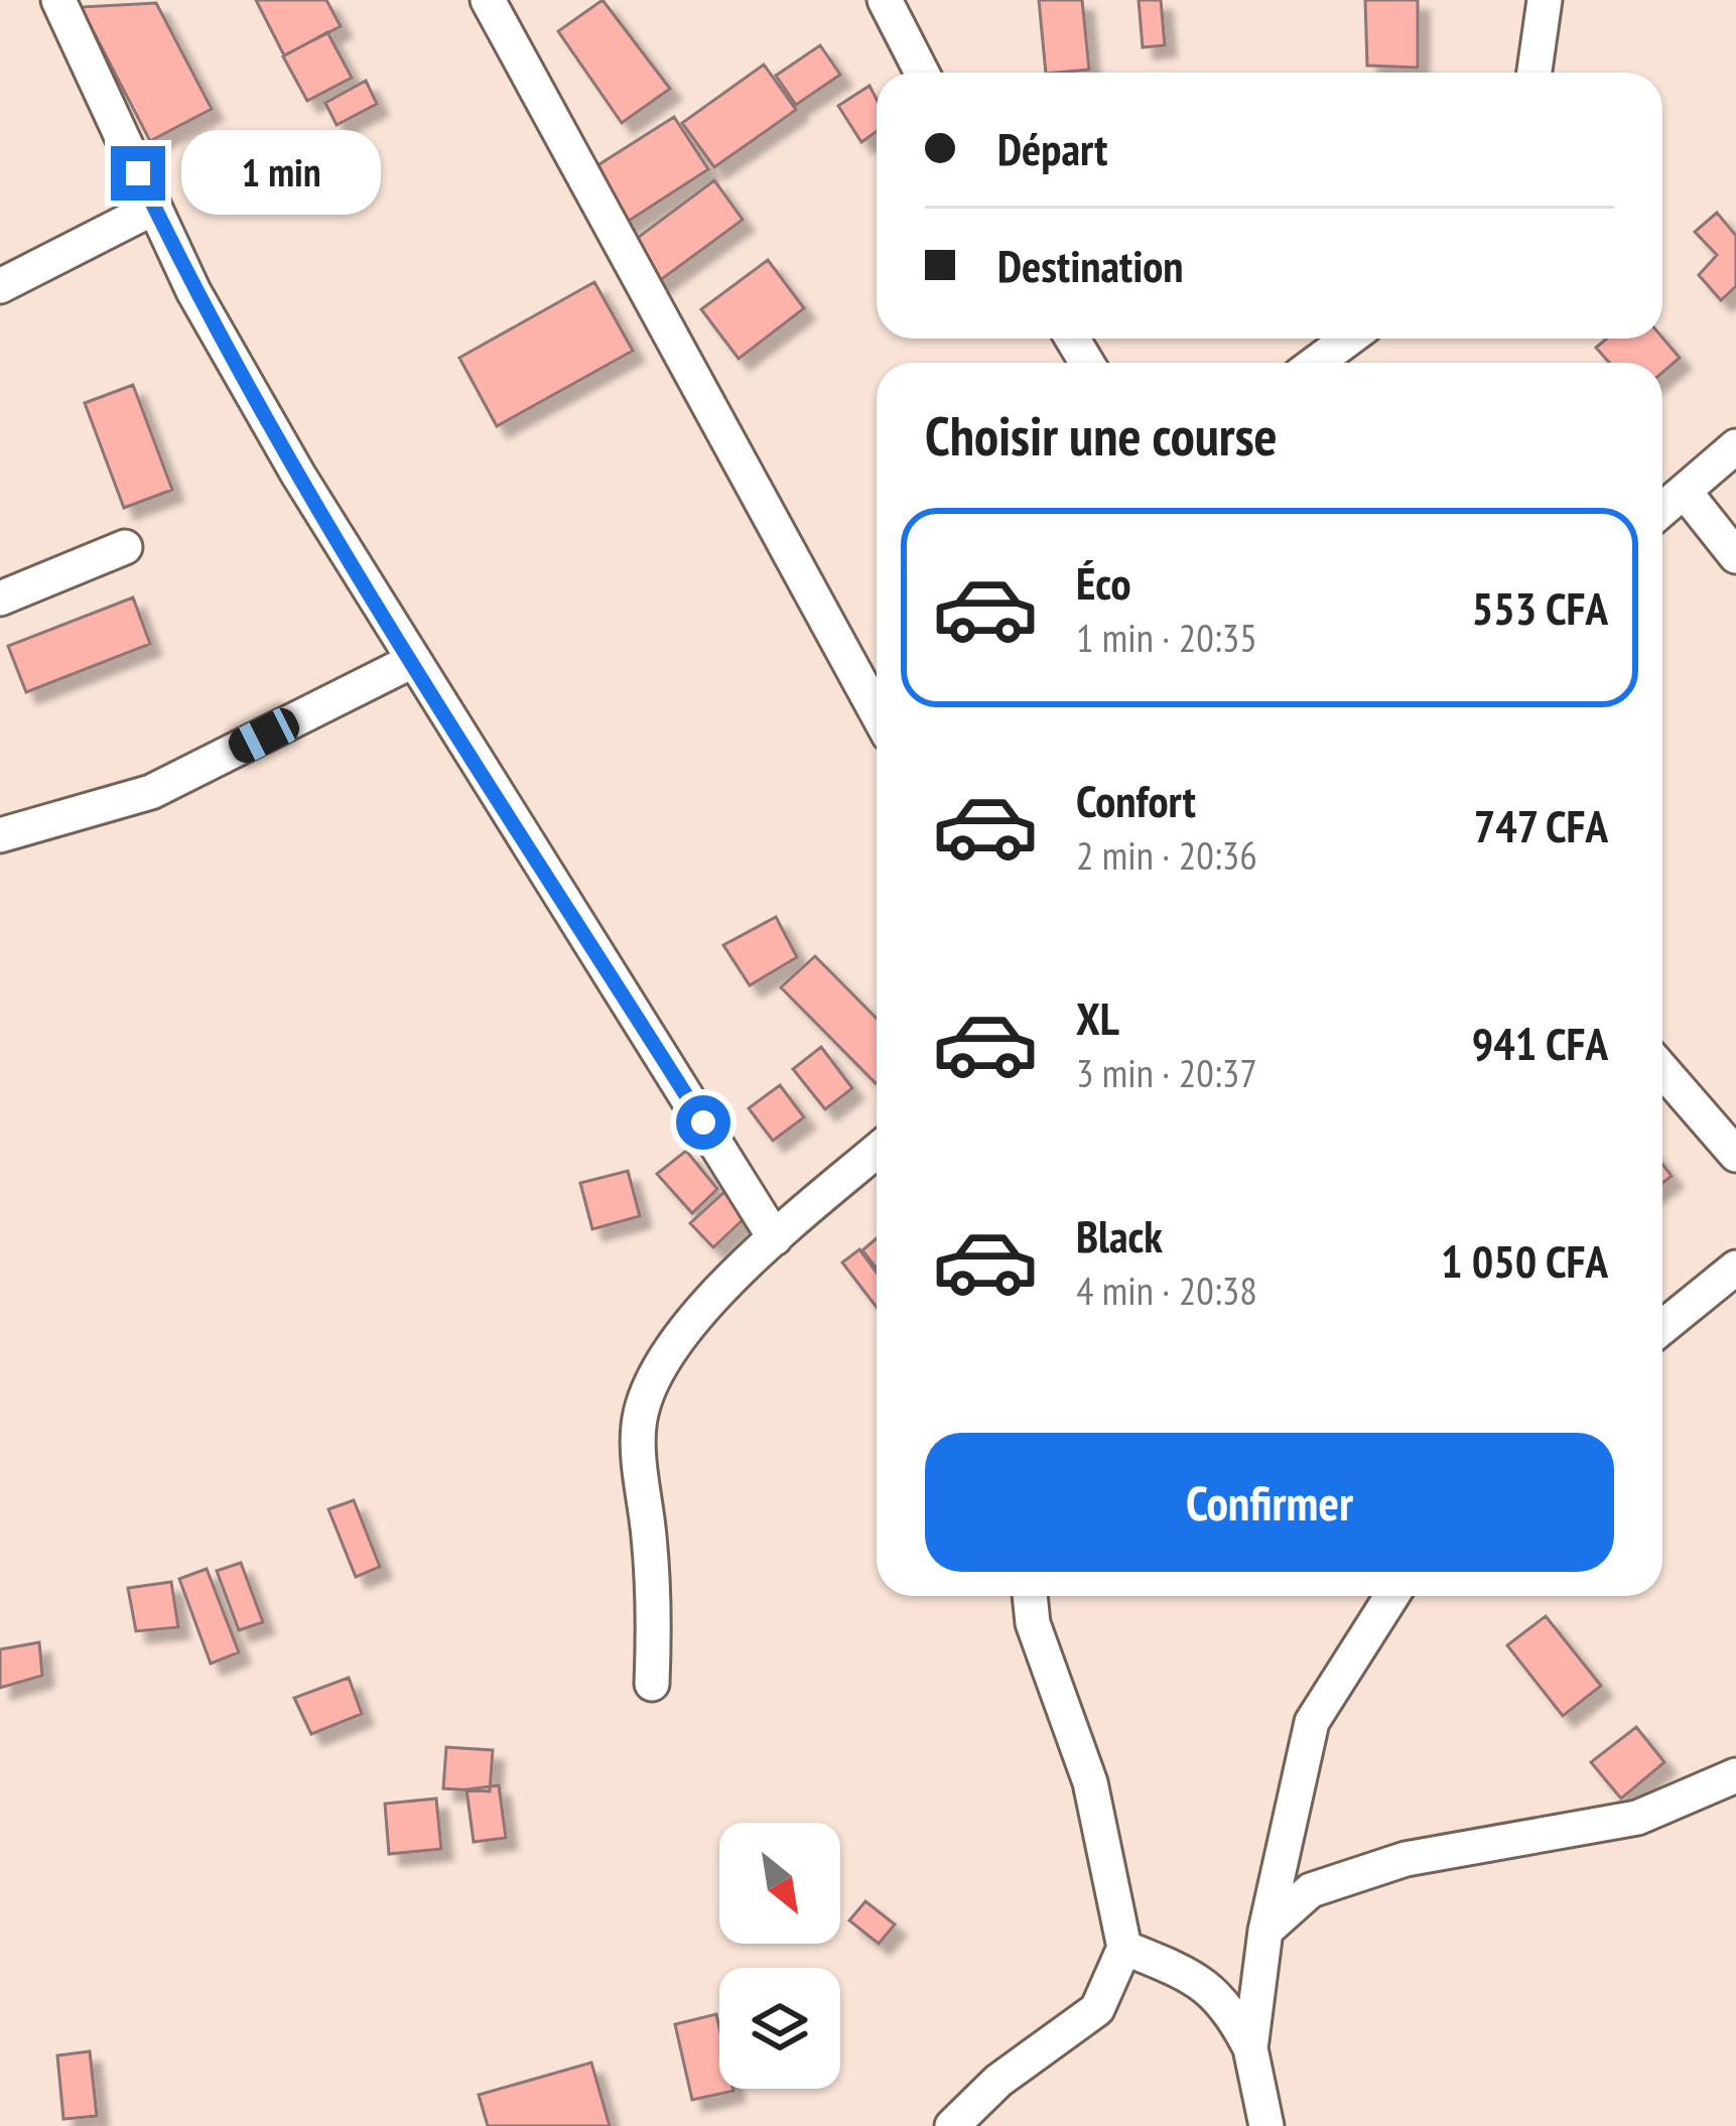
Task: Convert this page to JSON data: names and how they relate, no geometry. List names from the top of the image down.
{
  "north": "bottom right",
  "page": {
    "banner": ["Départ", "Destination"],
    "bubble": "1 min",
    "heading": "Choisir une course",
    "list": [
      {
        "name": "Éco",
        "note": "1 min · 20:35",
        "value": "553 CFA"
      },
      {
        "name": "Confort",
        "note": "2 min · 20:36",
        "value": "747 CFA"
      },
      {
        "name": "XL",
        "note": "3 min · 20:37",
        "value": "941 CFA"
      },
      {
        "name": "Black",
        "note": "4 min · 20:38",
        "value": "1 050 CFA"
      }
    ],
    "buttons": "Confirmer"
  }
}
